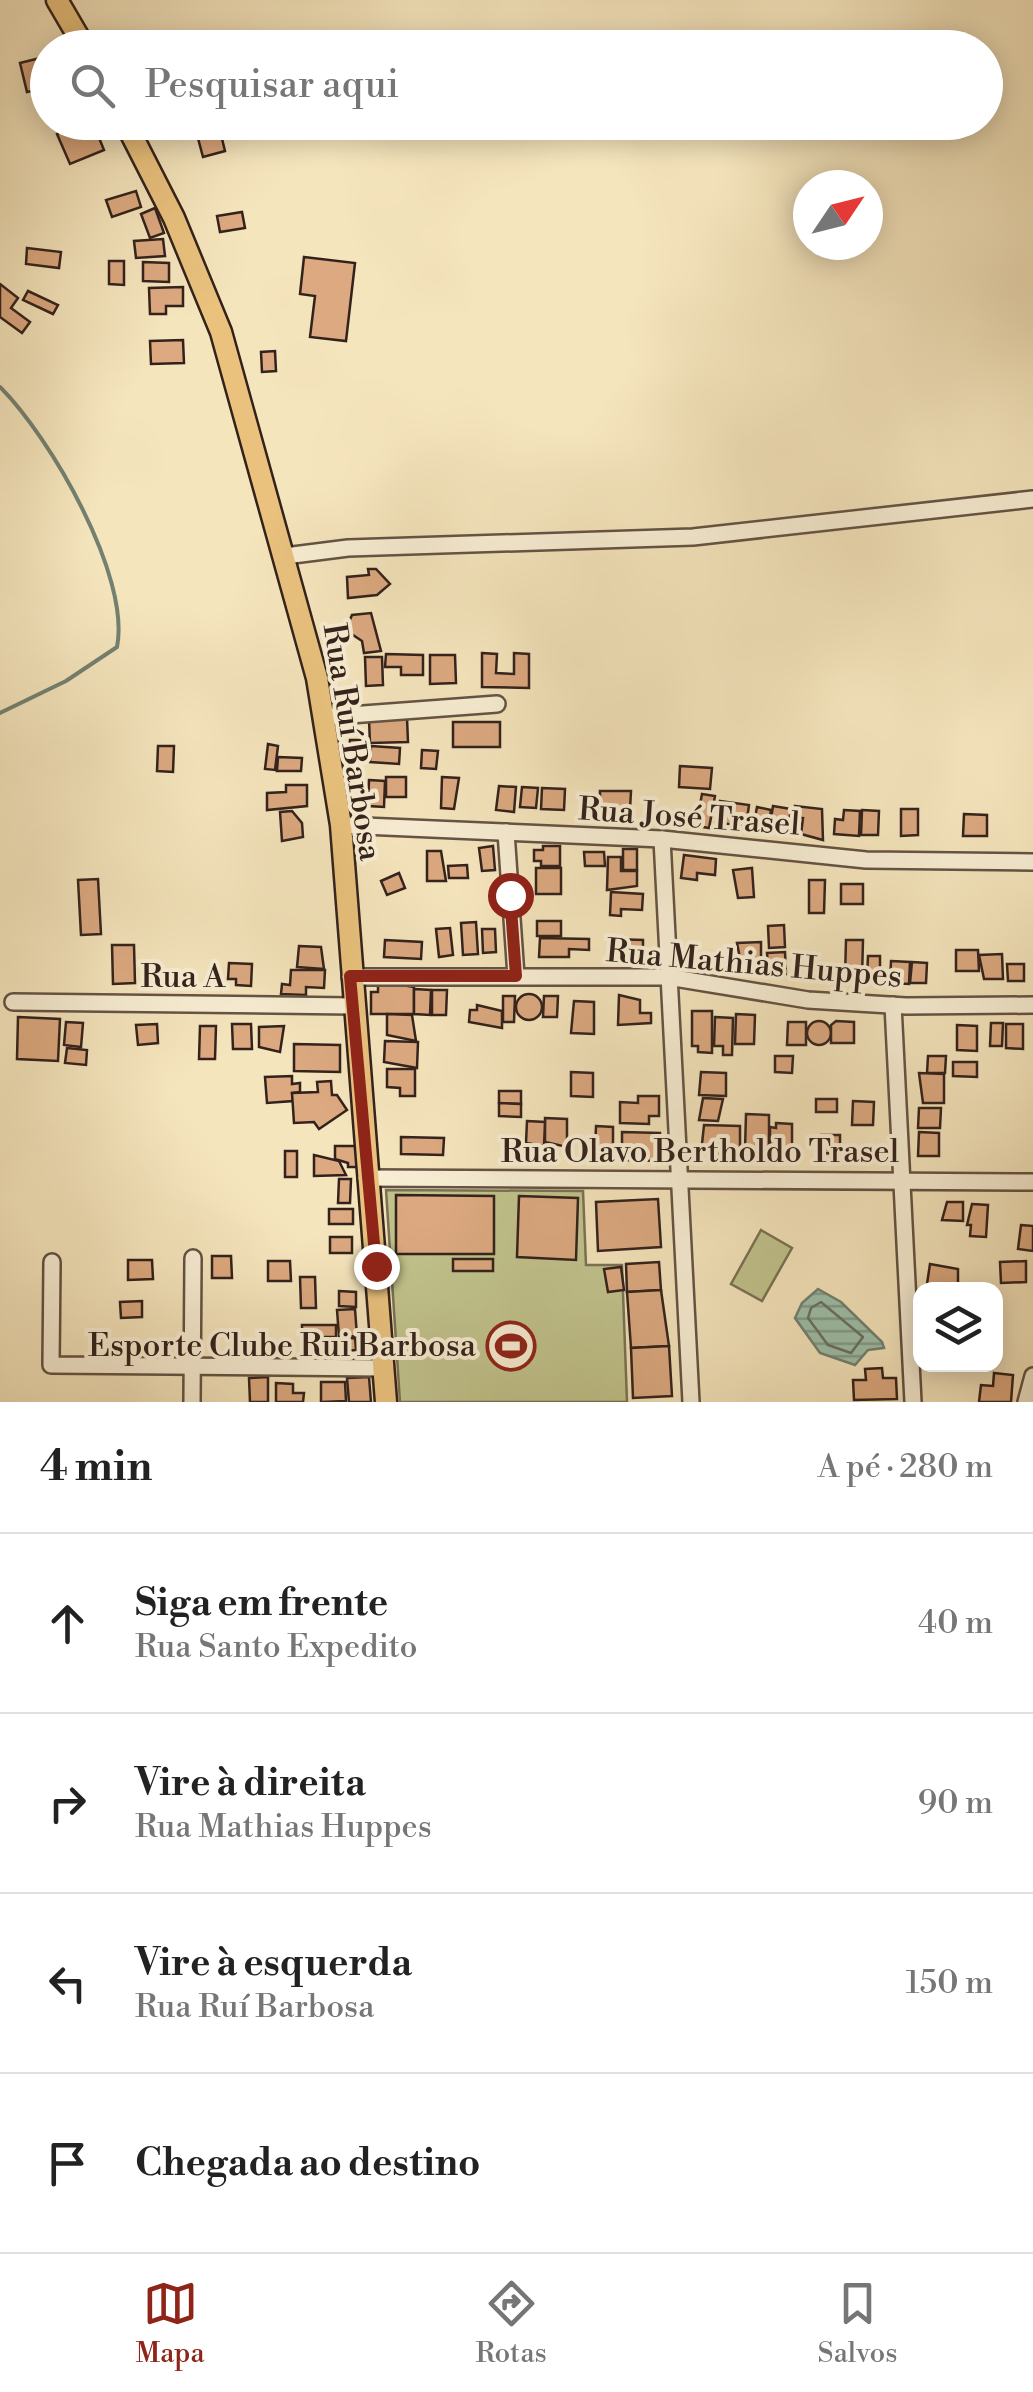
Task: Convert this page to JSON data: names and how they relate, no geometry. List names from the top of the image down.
{
  "streets": {
    "main road": ["Rua Ruí Barbosa"],
    "street": [
      "Rua José Trasel",
      "Rua Mathias Huppes",
      "Rua A",
      "Rua Olavo Bertholdo Trasel"
    ]
  },
  "crossings": [
    ["Rua Ruí Barbosa", "Rua José Trasel"],
    ["Rua Ruí Barbosa", "Rua Mathias Huppes"],
    ["Rua Ruí Barbosa", "Rua A"],
    ["Rua Ruí Barbosa", "Rua Olavo Bertholdo Trasel"]
  ],
  "places": {
    "sports": ["Esporte Clube Rui Barbosa"]
  },
  "north": "top right",
  "page": {
    "search": "Pesquisar aqui",
    "heading": ["4 min", "A pé · 280 m"],
    "list": [
      ["Siga em frente", "Rua Santo Expedito", "40 m"],
      ["Vire à direita", "Rua Mathias Huppes", "90 m"],
      ["Vire à esquerda", "Rua Ruí Barbosa", "150 m"],
      "Chegada ao destino"
    ],
    "nav": ["Mapa", "Rotas", "Salvos"]
  }
}
